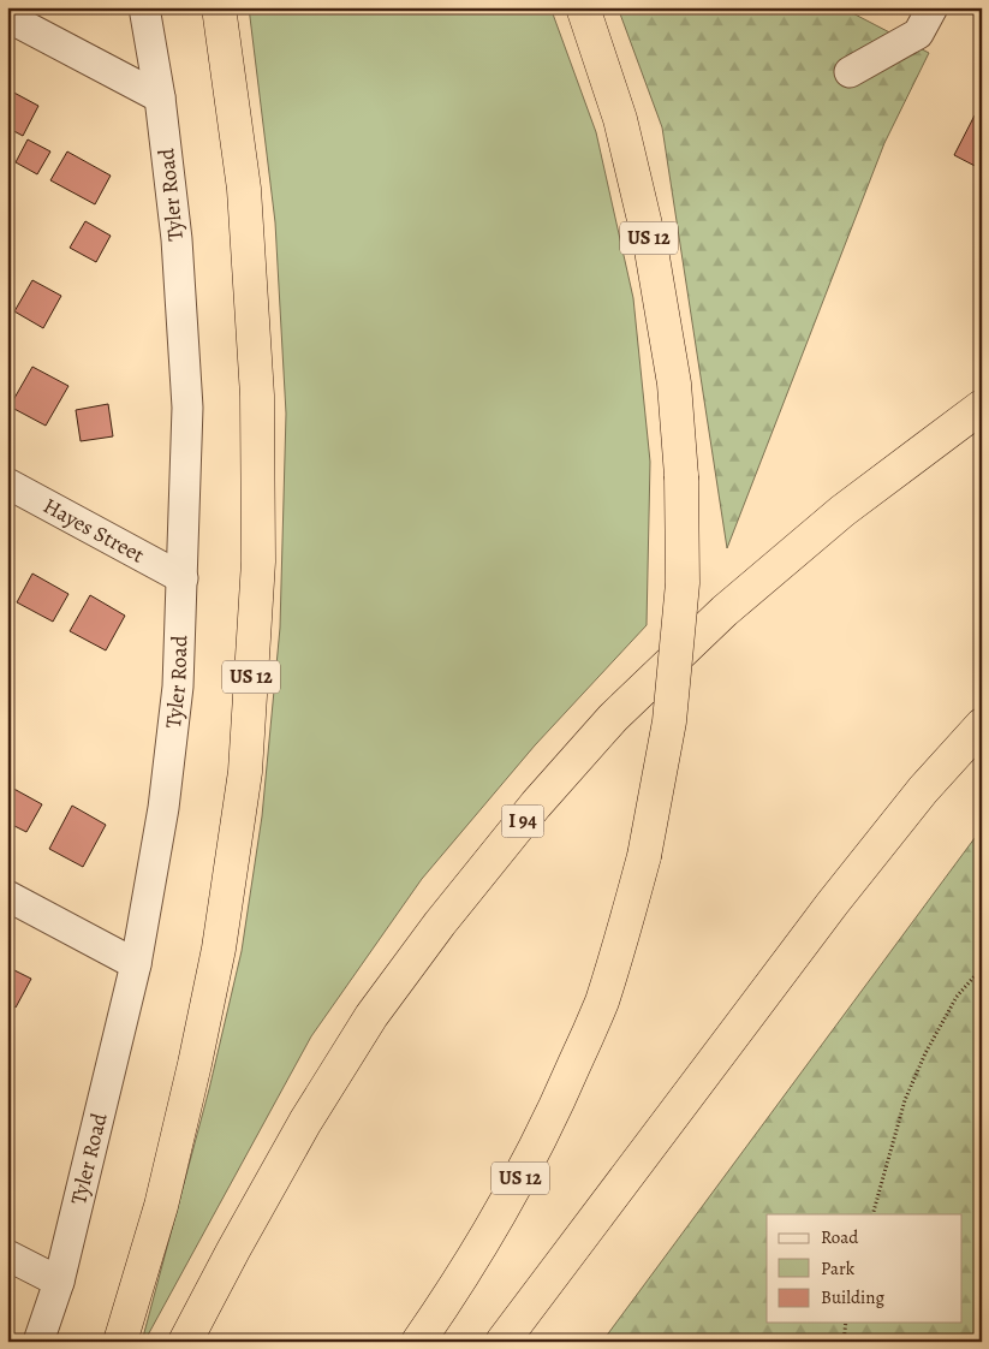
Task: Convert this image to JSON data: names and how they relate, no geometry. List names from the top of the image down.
{
  "streets": {
    "highway": ["US 12", "I 94"],
    "street": ["Tyler Road", "Hayes Street"]
  },
  "crossings": [
    ["Tyler Road", "Hayes Street"]
  ],
  "legend": ["Road", "Park", "Building"]
}
